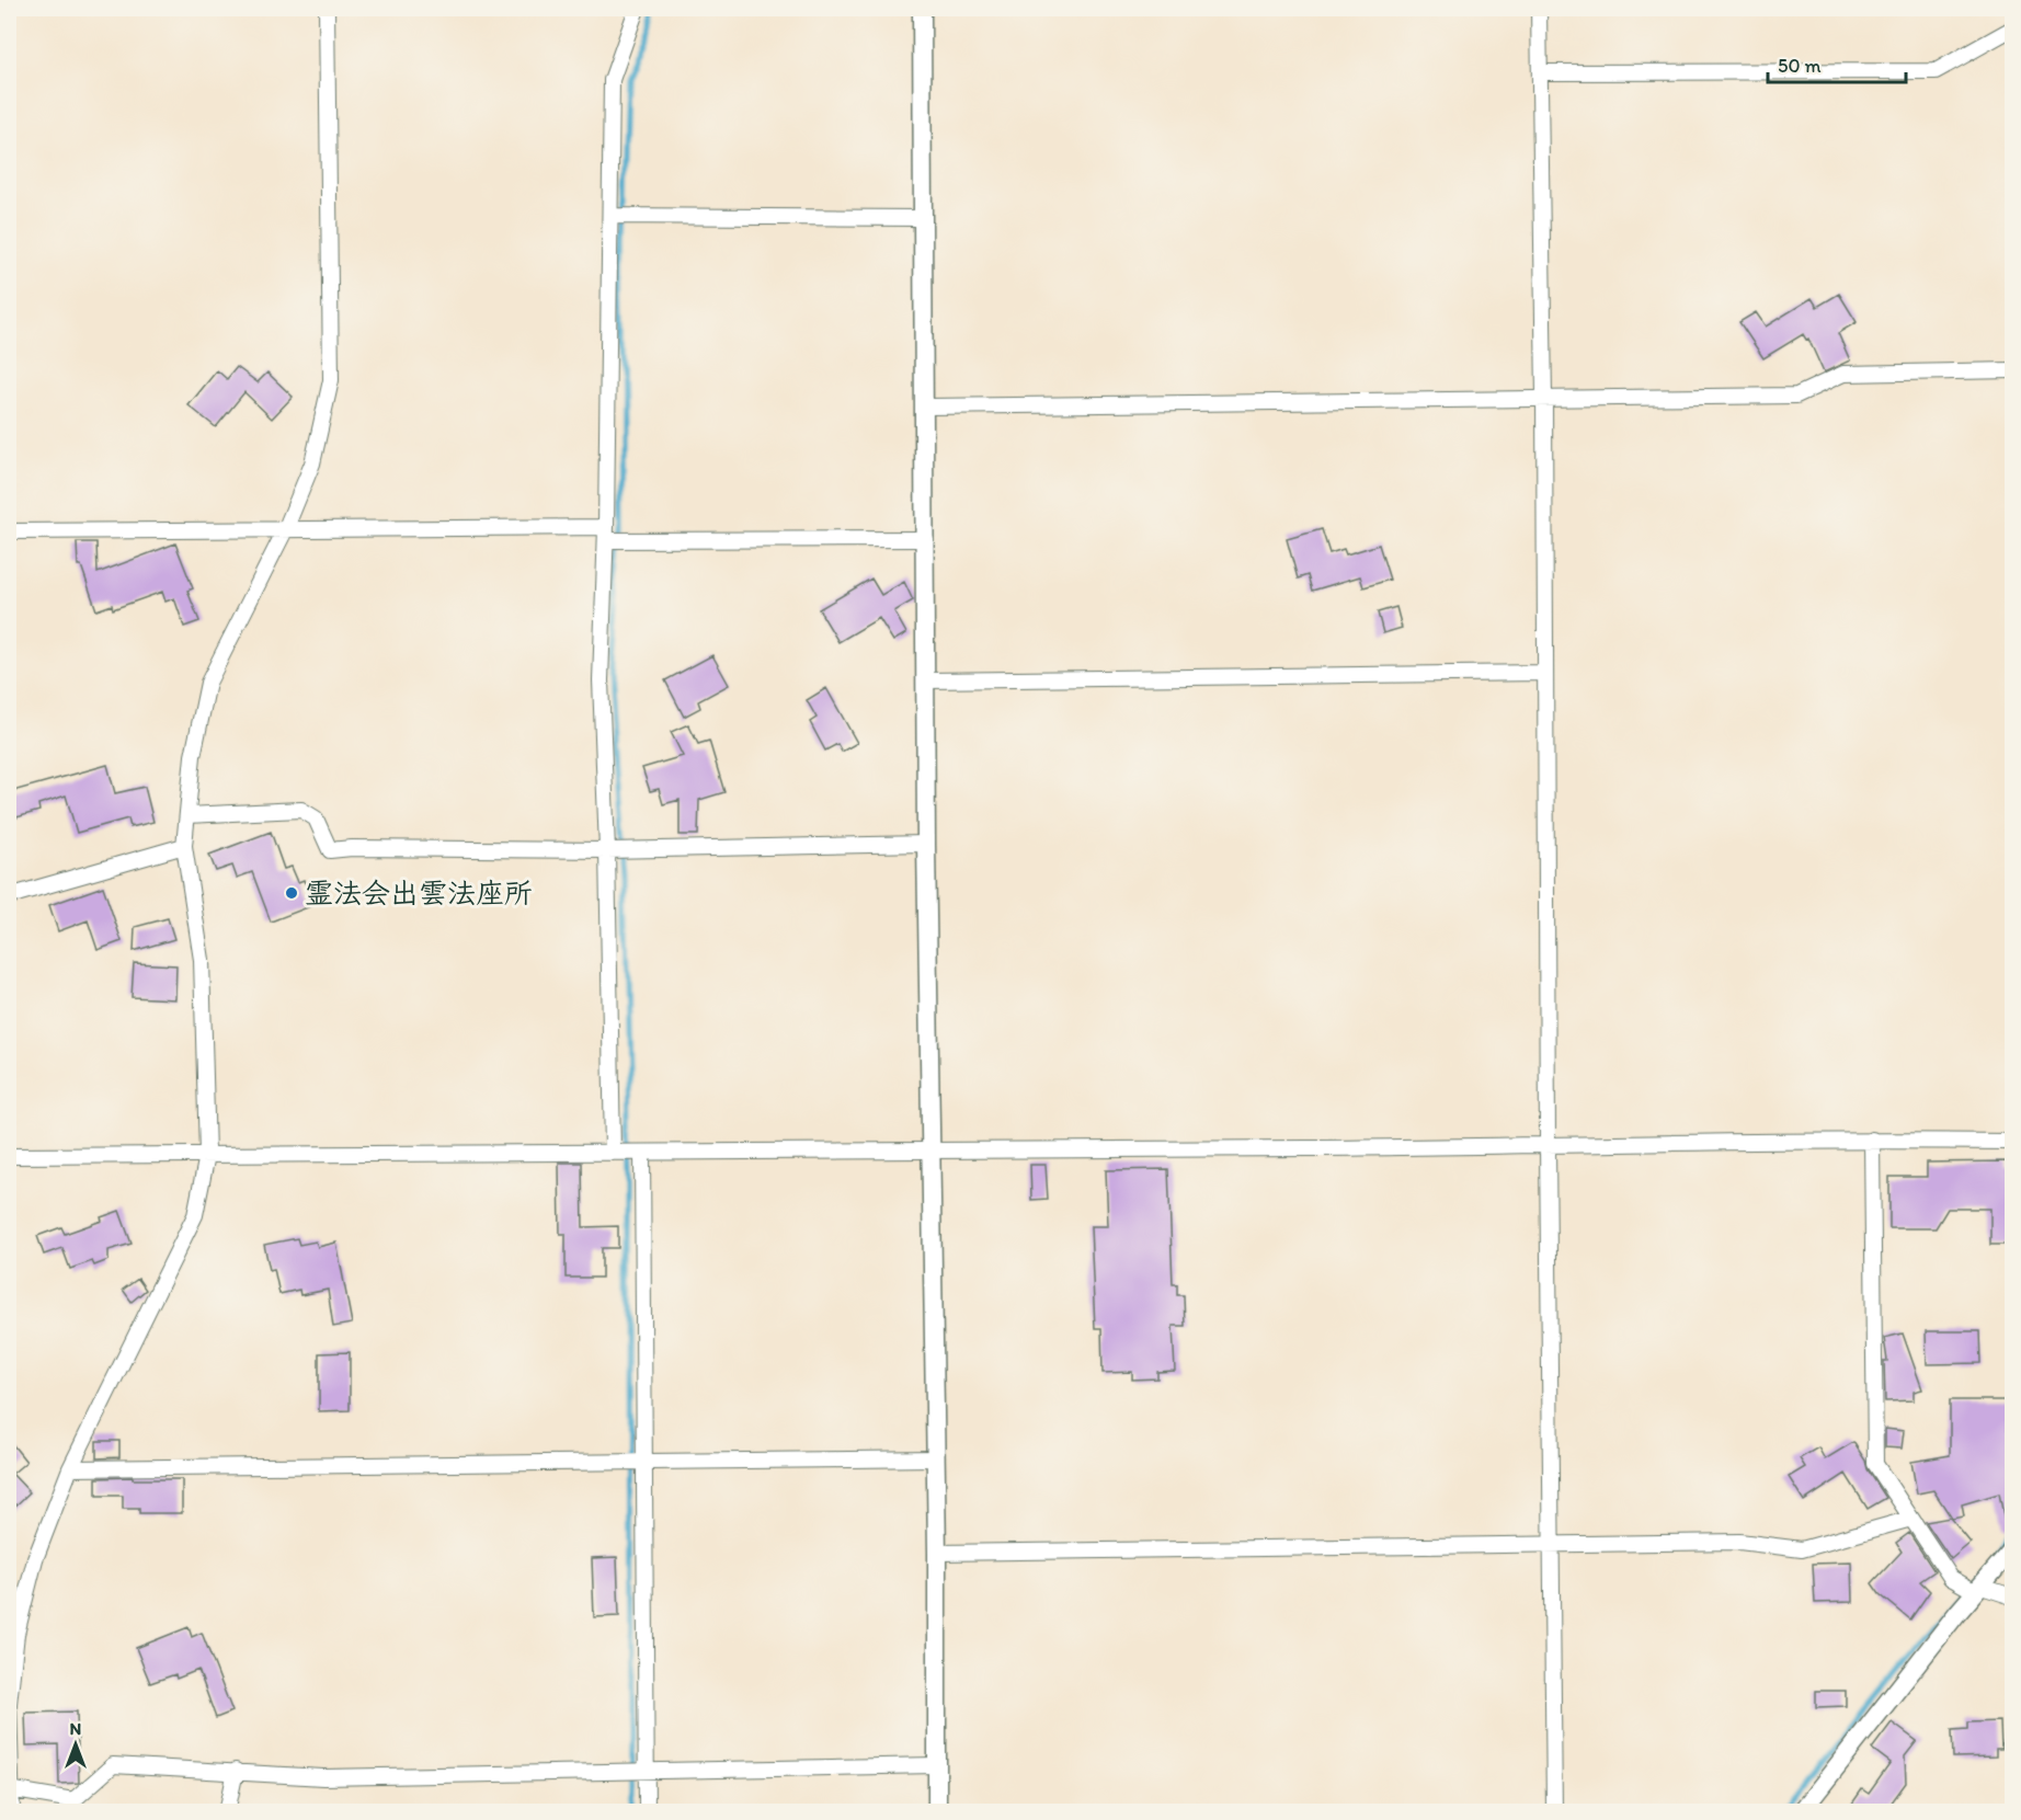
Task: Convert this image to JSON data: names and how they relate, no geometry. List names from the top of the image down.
{
  "places": ["霊法会出雲法座所"],
  "scale_bar": "50 m",
  "north": "top"
}
